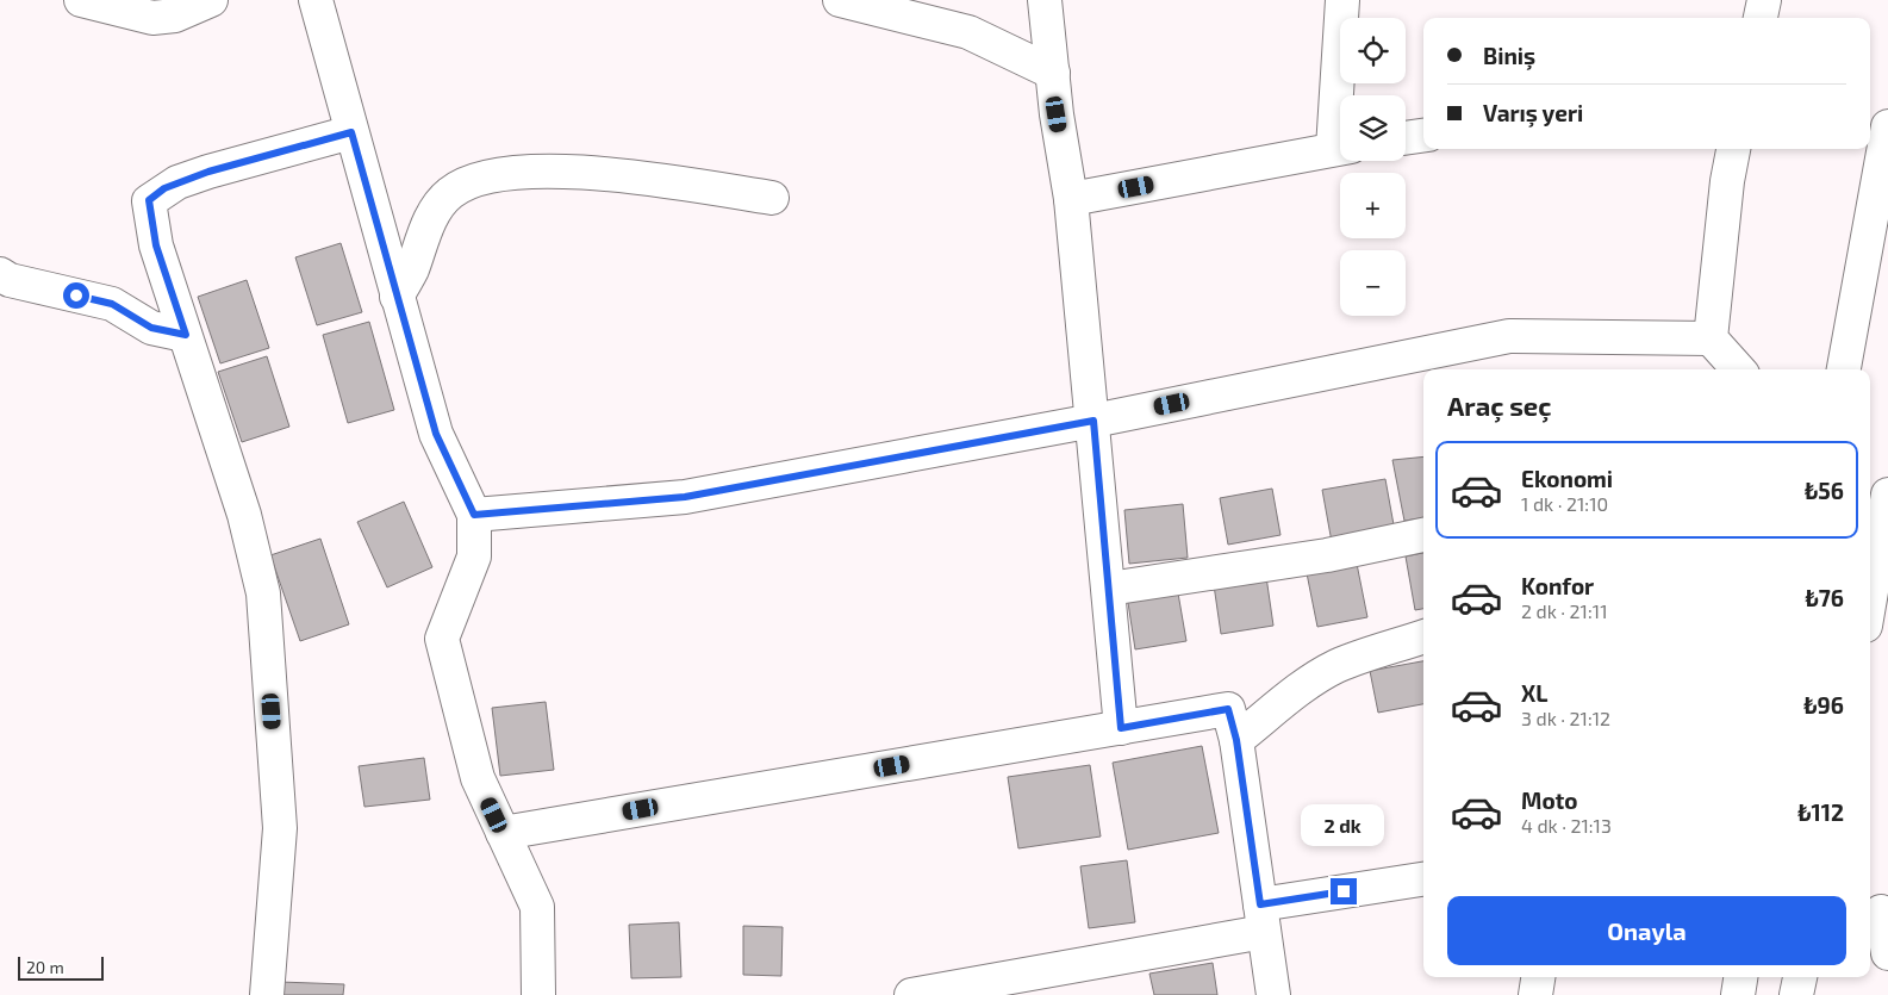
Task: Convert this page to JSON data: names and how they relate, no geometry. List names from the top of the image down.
{
  "scale_bar": "20 m",
  "page": {
    "map_buttons": ["+", "−"],
    "banner": ["Biniş", "Varış yeri"],
    "heading": "Araç seç",
    "list": [
      {
        "name": "Ekonomi",
        "note": "1 dk · 21:10",
        "value": "₺56"
      },
      {
        "name": "Konfor",
        "note": "2 dk · 21:11",
        "value": "₺76"
      },
      {
        "name": "XL",
        "note": "3 dk · 21:12",
        "value": "₺96"
      },
      {
        "name": "Moto",
        "note": "4 dk · 21:13",
        "value": "₺112"
      }
    ],
    "bubble": "2 dk",
    "buttons": "Onayla",
    "scale": "20 m"
  }
}
